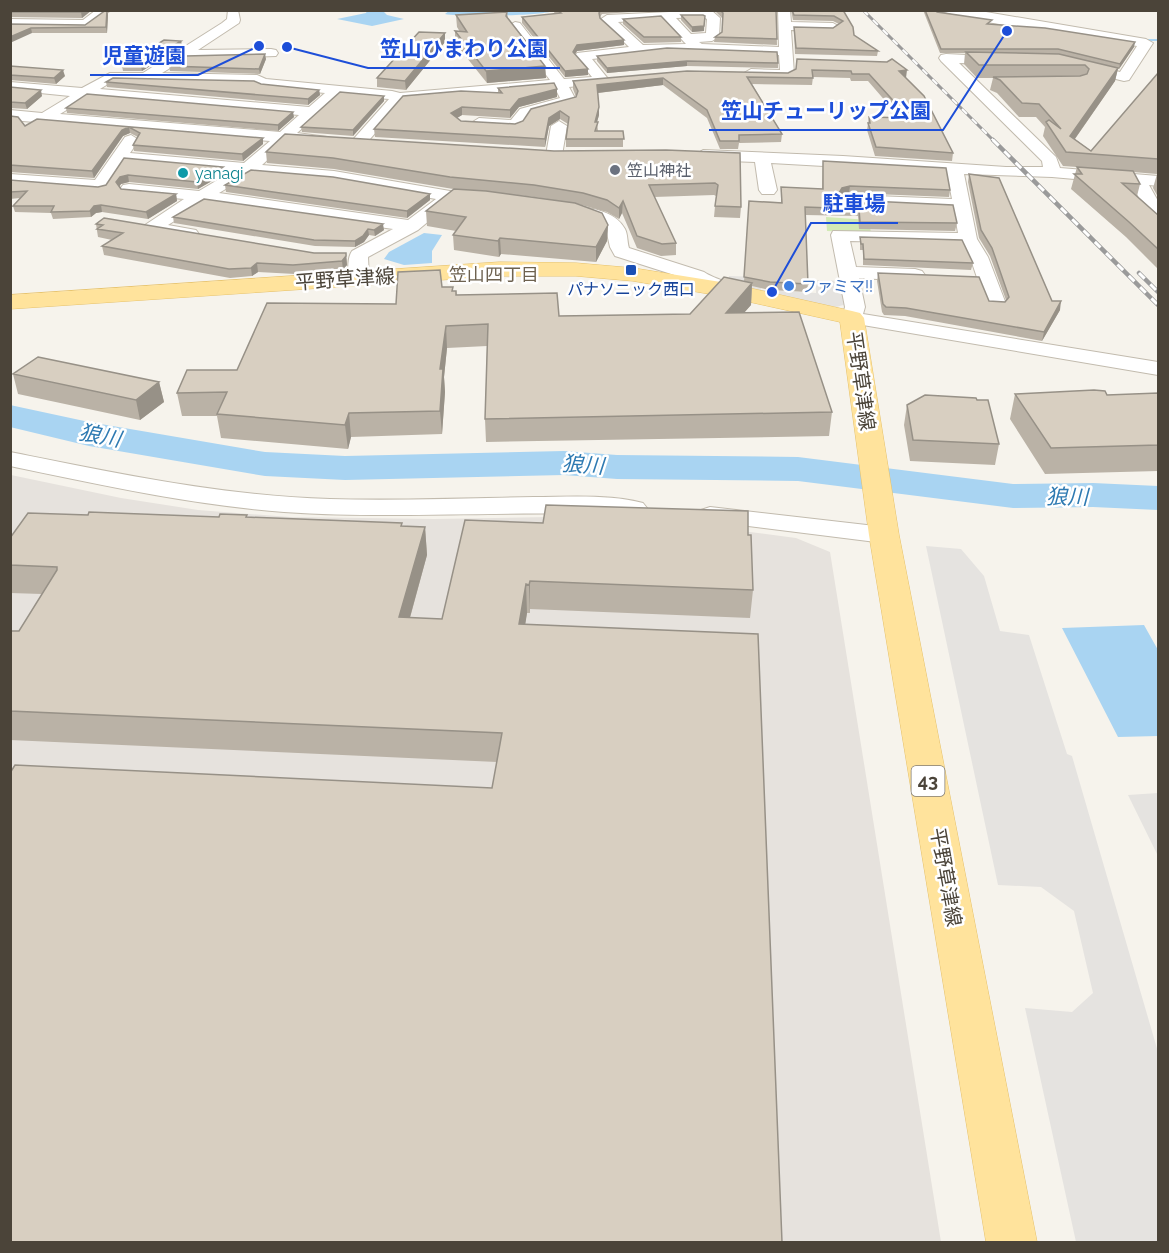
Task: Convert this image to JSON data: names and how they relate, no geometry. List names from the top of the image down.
{
  "streets": {
    "main road": ["平野草津線", "43"]
  },
  "districts": ["笠山四丁目"],
  "water": ["狼川"],
  "places": {
    "other": [
      "笠山チューリップ公園",
      "児童遊園",
      "笠山ひまわり公園",
      "笠山神社",
      "yanagi",
      "ファミマ!!",
      "駐車場"
    ],
    "transit": ["パナソニック西口"]
  }
}
